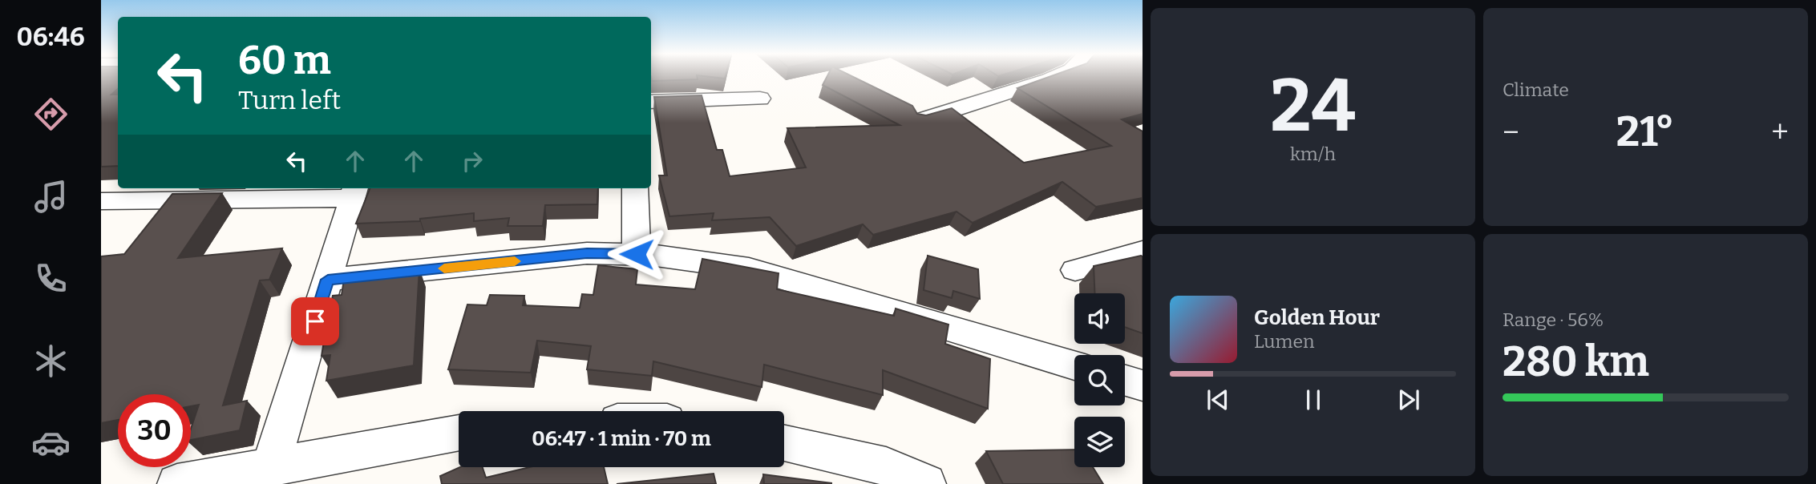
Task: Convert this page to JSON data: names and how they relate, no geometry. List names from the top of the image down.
{
  "page": {
    "tabs": "06:46",
    "tile": [
      ["24", "km/h"],
      "Climate",
      ["Range · 56%", "280 km"]
    ],
    "turn": ["60 m", "Turn left"],
    "heat": ["−", "21°", "+"],
    "song": ["Golden Hour", "Lumen"],
    "limit": "30",
    "trip": "06:47 · 1 min · 70 m"
  }
}
